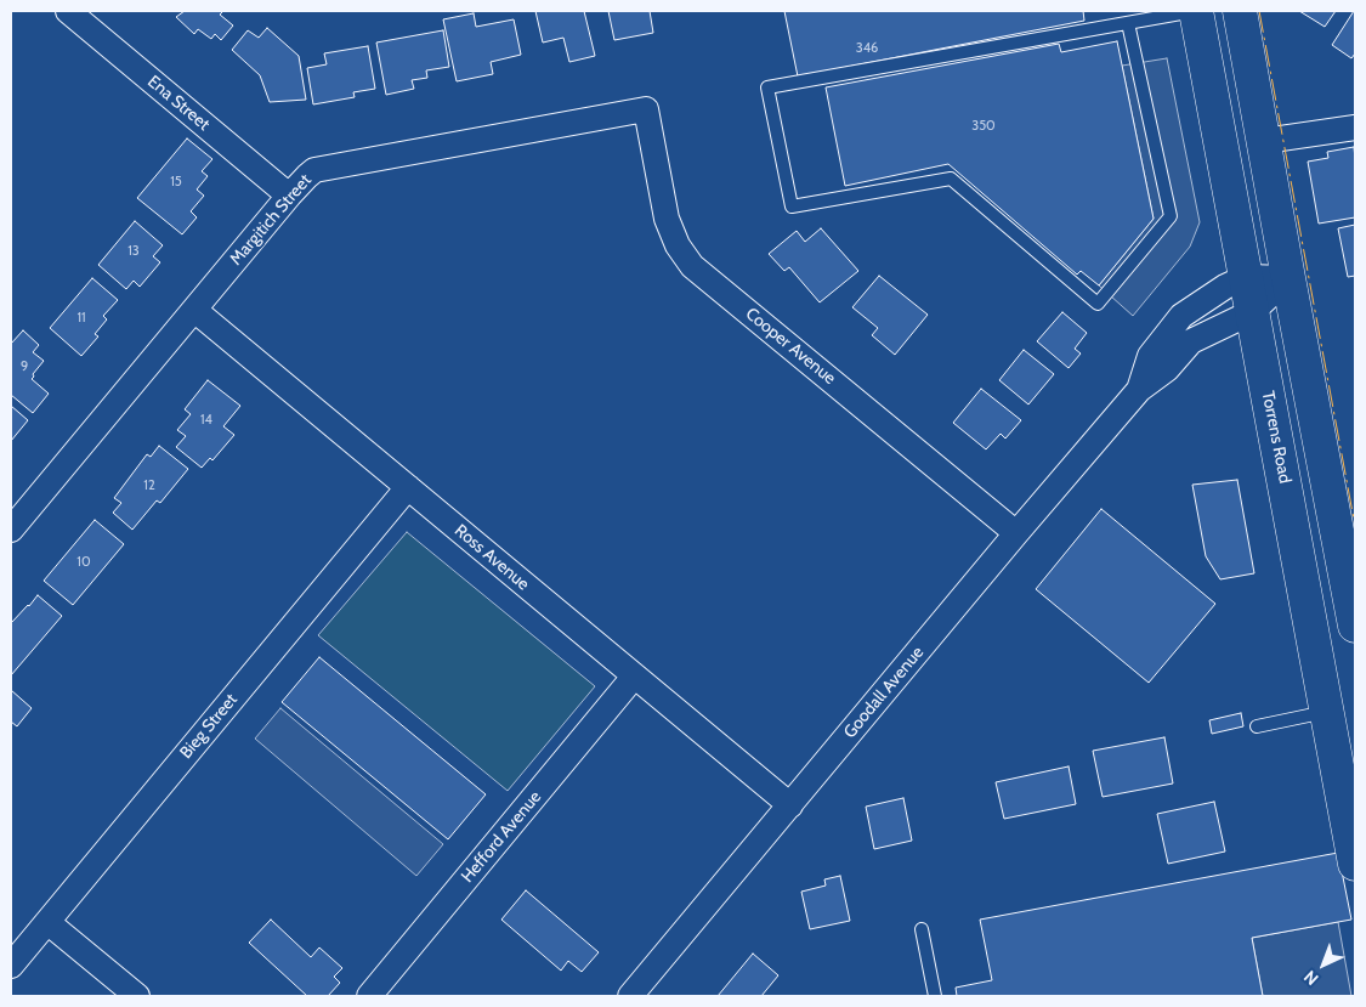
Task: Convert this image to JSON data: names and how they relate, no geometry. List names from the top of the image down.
{
  "streets": {
    "main road": ["Torrens Road"],
    "street": [
      "Ena Street",
      "Margitich Street",
      "Cooper Avenue",
      "Ross Avenue",
      "Goodall Avenue",
      "Bieg Street",
      "Hefford Avenue"
    ]
  },
  "crossings": [
    ["Ena Street", "Margitich Street"],
    ["Margitich Street", "Cooper Avenue"],
    ["Margitich Street", "Ross Avenue"],
    ["Cooper Avenue", "Goodall Avenue"],
    ["Torrens Road", "Goodall Avenue"],
    ["Ross Avenue", "Goodall Avenue"],
    ["Ross Avenue", "Bieg Street"],
    ["Ross Avenue", "Hefford Avenue"]
  ],
  "house_numbers": [
    "346",
    "350",
    "15",
    "13",
    "11",
    "9",
    "14",
    "12",
    "10"
  ],
  "north": "bottom left"
}
